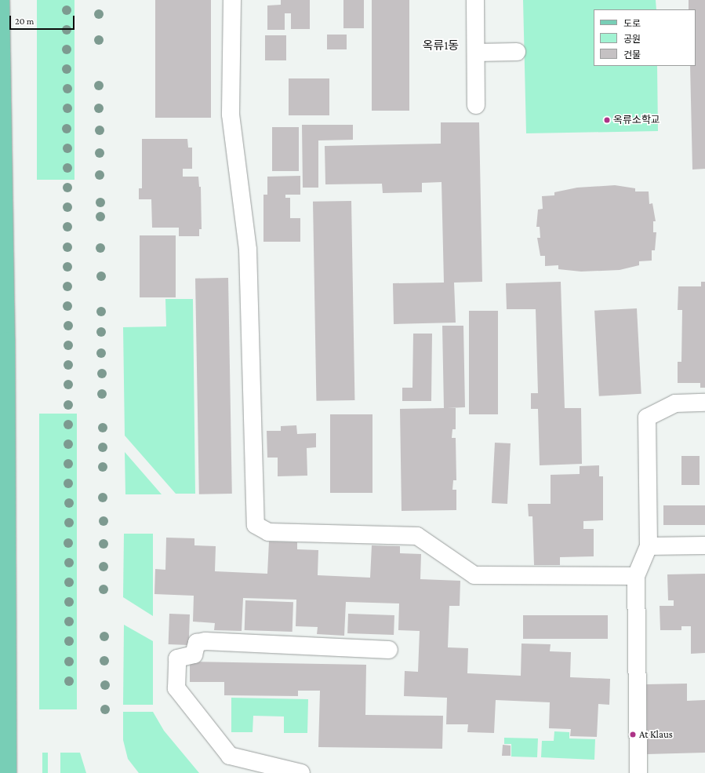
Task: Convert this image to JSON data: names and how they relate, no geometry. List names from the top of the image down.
{
  "districts": ["옥류1동"],
  "places": ["옥류소학교", "At Klaus"],
  "legend": ["도로", "공원", "건물"],
  "scale_bar": "20 m"
}
